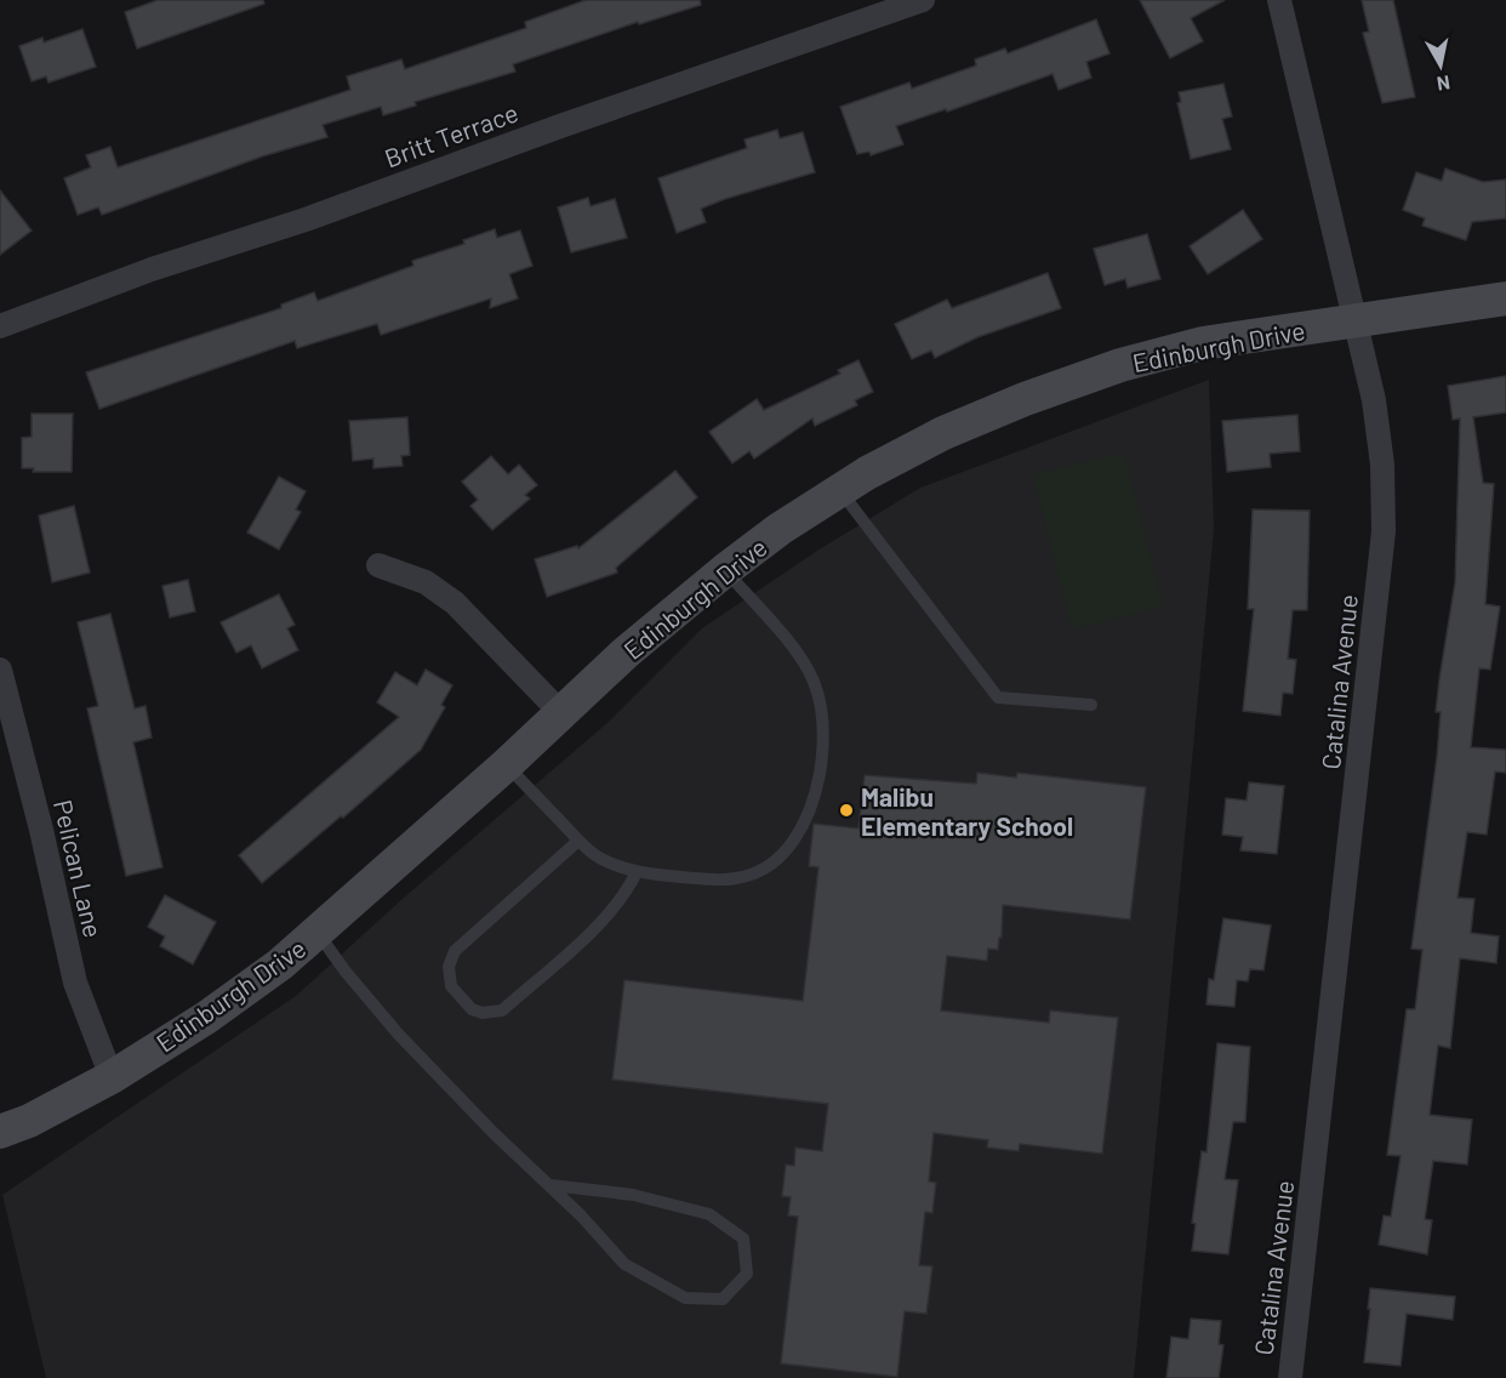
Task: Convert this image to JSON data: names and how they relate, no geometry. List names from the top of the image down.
{
  "streets": {
    "street": [
      "Britt Terrace",
      "Edinburgh Drive",
      "Catalina Avenue",
      "Pelican Lane"
    ]
  },
  "crossings": [
    ["Edinburgh Drive", "Catalina Avenue"],
    ["Edinburgh Drive", "Pelican Lane"]
  ],
  "places": ["Malibu Elementary School"],
  "north": "bottom"
}
